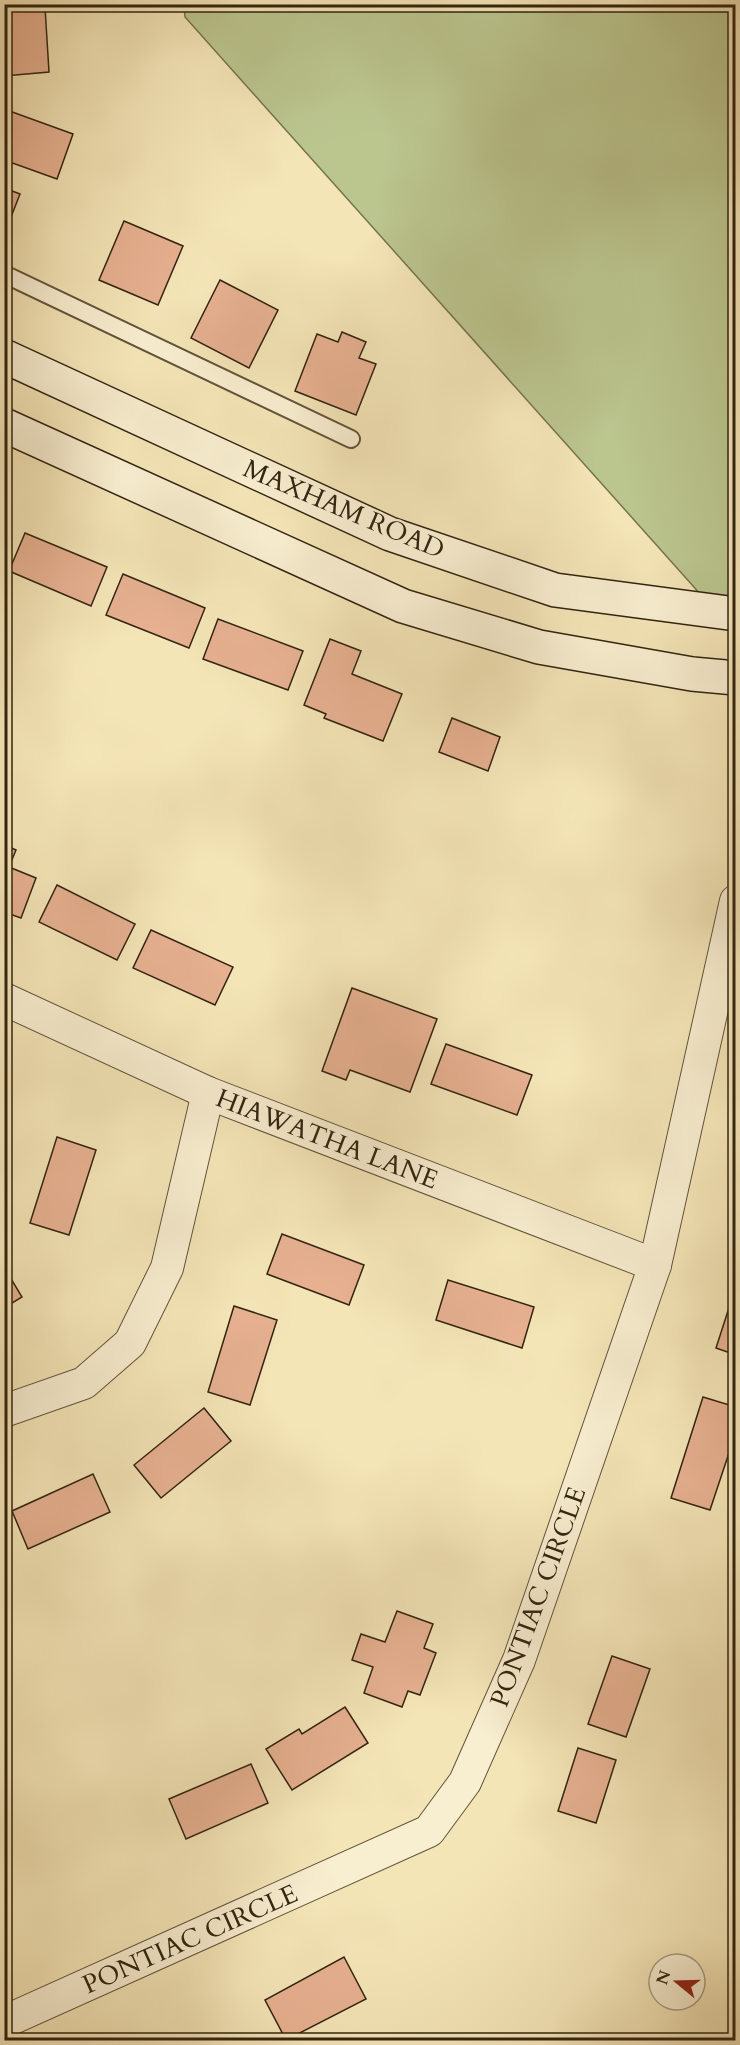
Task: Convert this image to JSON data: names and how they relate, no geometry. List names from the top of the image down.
{
  "streets": {
    "main road": ["MAXHAM ROAD"],
    "street": ["HIAWATHA LANE", "PONTIAC CIRCLE"]
  },
  "crossings": [
    ["HIAWATHA LANE", "PONTIAC CIRCLE"]
  ],
  "north": "left"
}
